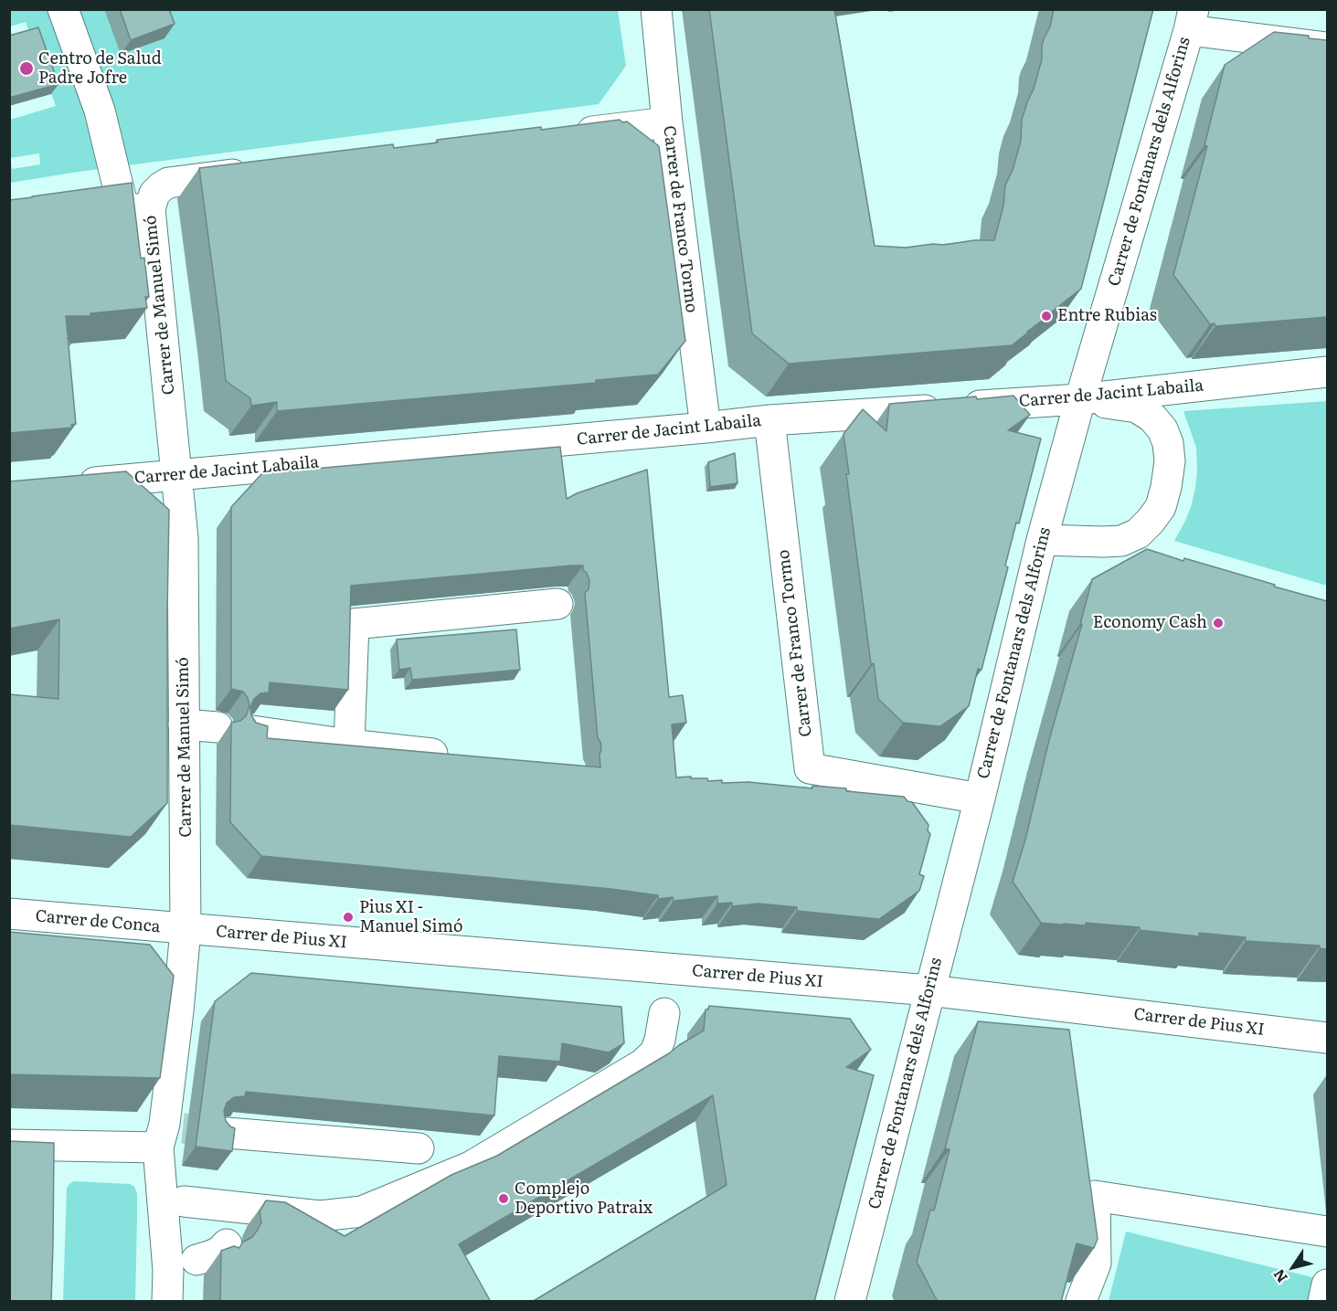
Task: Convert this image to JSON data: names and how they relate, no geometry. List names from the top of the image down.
{
  "streets": {
    "street": [
      "Carrer de Fontanars dels Alforins",
      "Carrer de Franco Tormo",
      "Carrer de Manuel Simó",
      "Carrer de Jacint Labaila",
      "Carrer de Conca",
      "Carrer de Pius XI"
    ]
  },
  "crossings": [
    ["Carrer de Fontanars dels Alforins", "Carrer de Franco Tormo"],
    ["Carrer de Fontanars dels Alforins", "Carrer de Jacint Labaila"],
    ["Carrer de Fontanars dels Alforins", "Carrer de Pius XI"],
    ["Carrer de Franco Tormo", "Carrer de Jacint Labaila"],
    ["Carrer de Manuel Simó", "Carrer de Jacint Labaila"],
    ["Carrer de Manuel Simó", "Carrer de Conca"],
    ["Carrer de Manuel Simó", "Carrer de Pius XI"],
    ["Carrer de Conca", "Carrer de Pius XI"]
  ],
  "places": [
    "Centro de Salud Padre Jofre",
    "Entre Rubias",
    "Economy Cash",
    "Pius XI - Manuel Simó",
    "Complejo Deportivo Patraix"
  ],
  "north": "bottom left"
}
